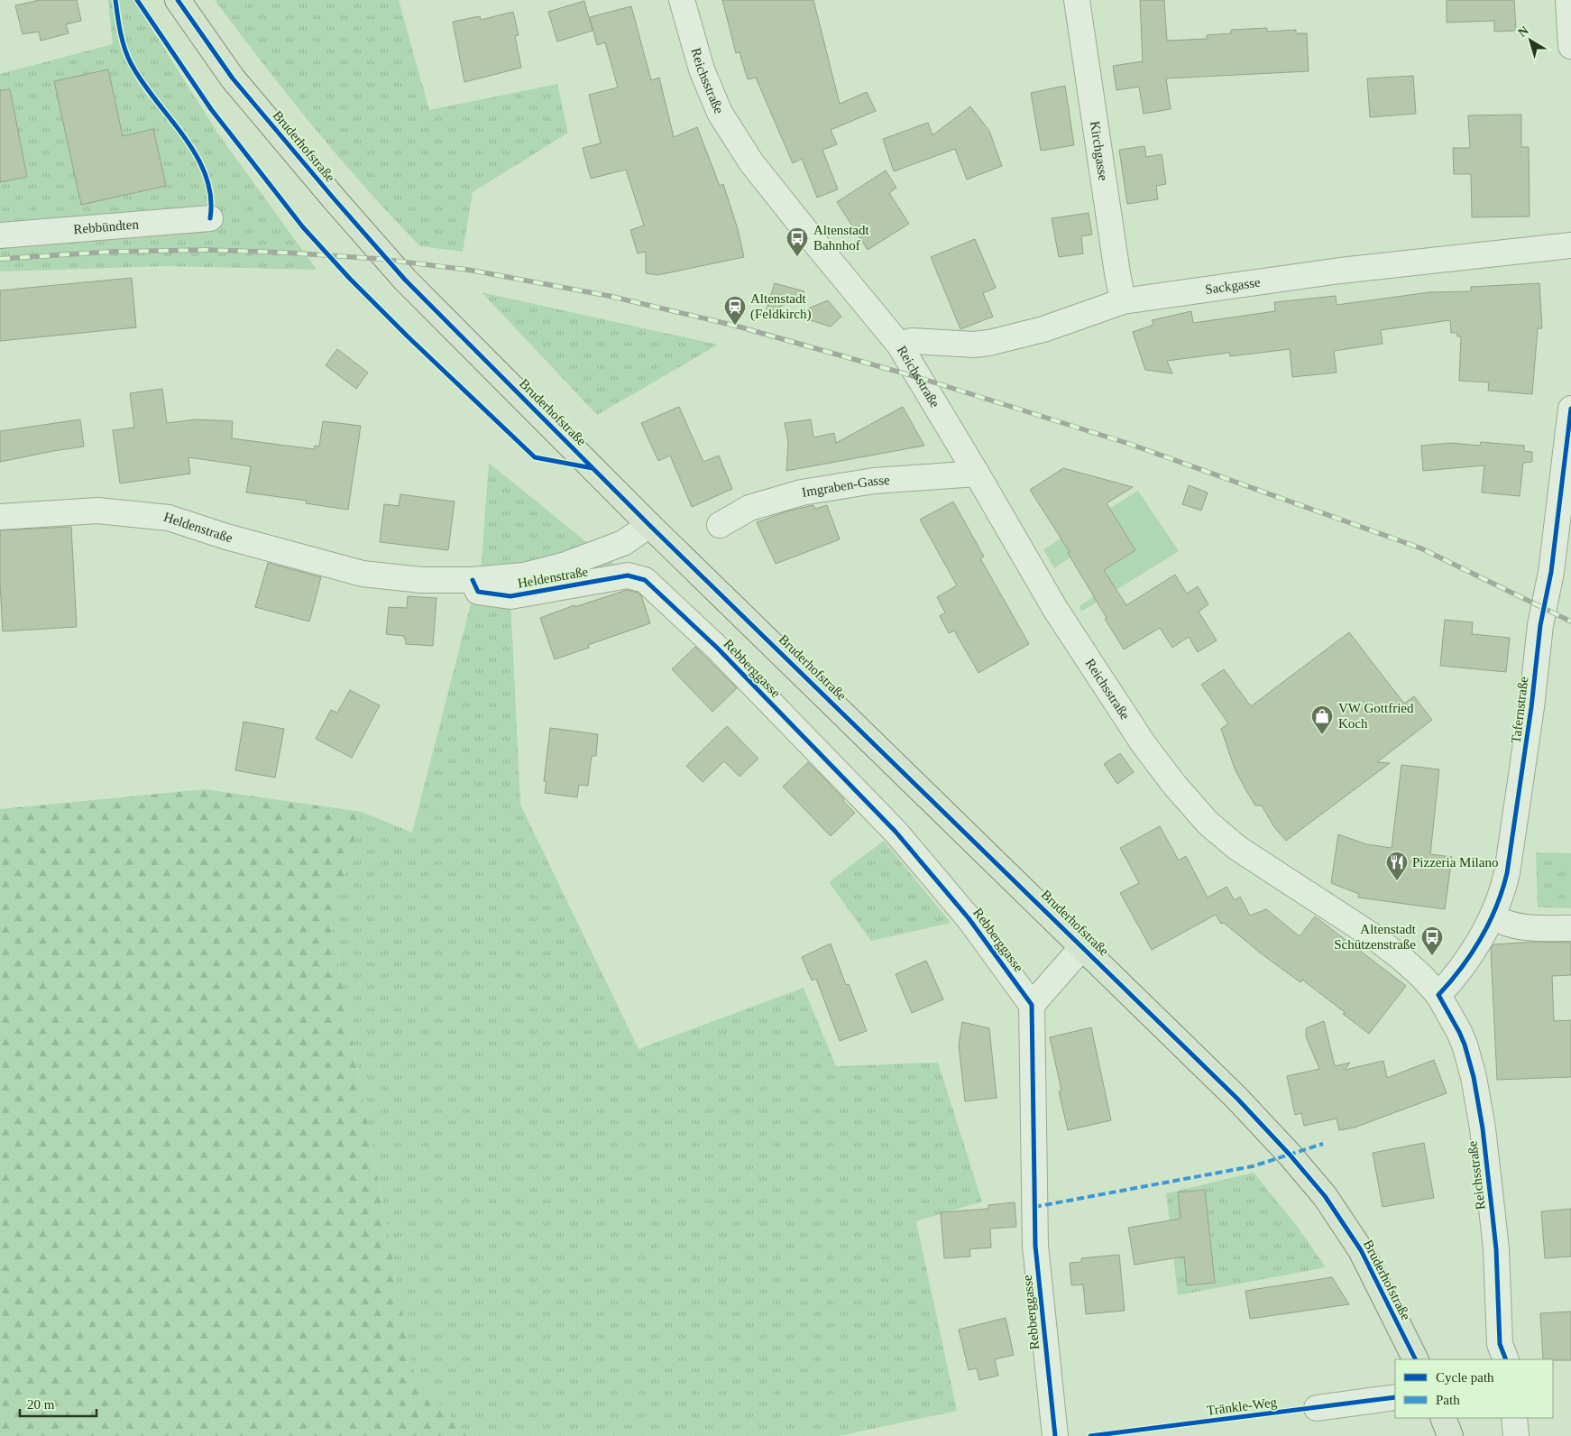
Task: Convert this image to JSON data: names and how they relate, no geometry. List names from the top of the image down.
{
  "streets": {
    "main road": ["Bruderhofstraße"],
    "street": [
      "Reichsstraße",
      "Kirchgasse",
      "Rebbündten",
      "Sackgasse",
      "Imgraben-Gasse",
      "Heldenstraße",
      "Rebberggasse",
      "Tafernstraße"
    ],
    "cycle path": ["Tränkle-Weg"]
  },
  "crossings": [
    ["Reichsstraße", "Sackgasse"],
    ["Reichsstraße", "Imgraben-Gasse"],
    ["Reichsstraße", "Tafernstraße"],
    ["Bruderhofstraße", "Heldenstraße"],
    ["Kirchgasse", "Sackgasse"],
    ["Heldenstraße", "Rebberggasse"]
  ],
  "places": {
    "bus stop": ["Altenstadt Bahnhof", "Altenstadt Schützenstraße"],
    "station": ["Altenstadt (Feldkirch)"],
    "shop": ["VW Gottfried Koch"],
    "restaurant": ["Pizzeria Milano"]
  },
  "legend": ["Cycle path", "Path"],
  "scale_bar": "20 m",
  "north": "top left"
}
